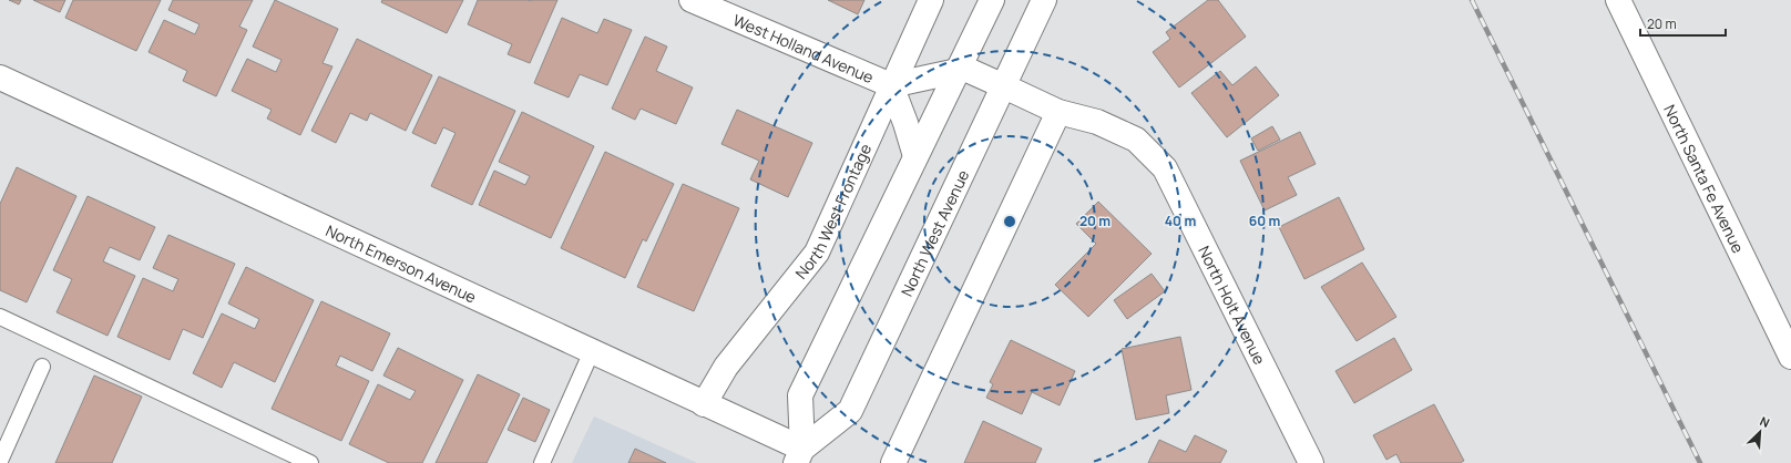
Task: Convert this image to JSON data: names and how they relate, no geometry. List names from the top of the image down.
{
  "streets": {
    "street": [
      "West Holland Avenue",
      "North Santa Fe Avenue",
      "North West Frontage",
      "North West Avenue",
      "North Emerson Avenue",
      "North Holt Avenue"
    ]
  },
  "crossings": [
    ["West Holland Avenue", "North West Frontage"],
    ["West Holland Avenue", "North Holt Avenue"],
    ["North West Frontage", "North Emerson Avenue"],
    ["North West Avenue", "North Emerson Avenue"],
    ["North West Avenue", "North Holt Avenue"]
  ],
  "scale_bar": "20 m",
  "north": "top right",
  "rings": ["20 m", "40 m", "60 m"]
}
